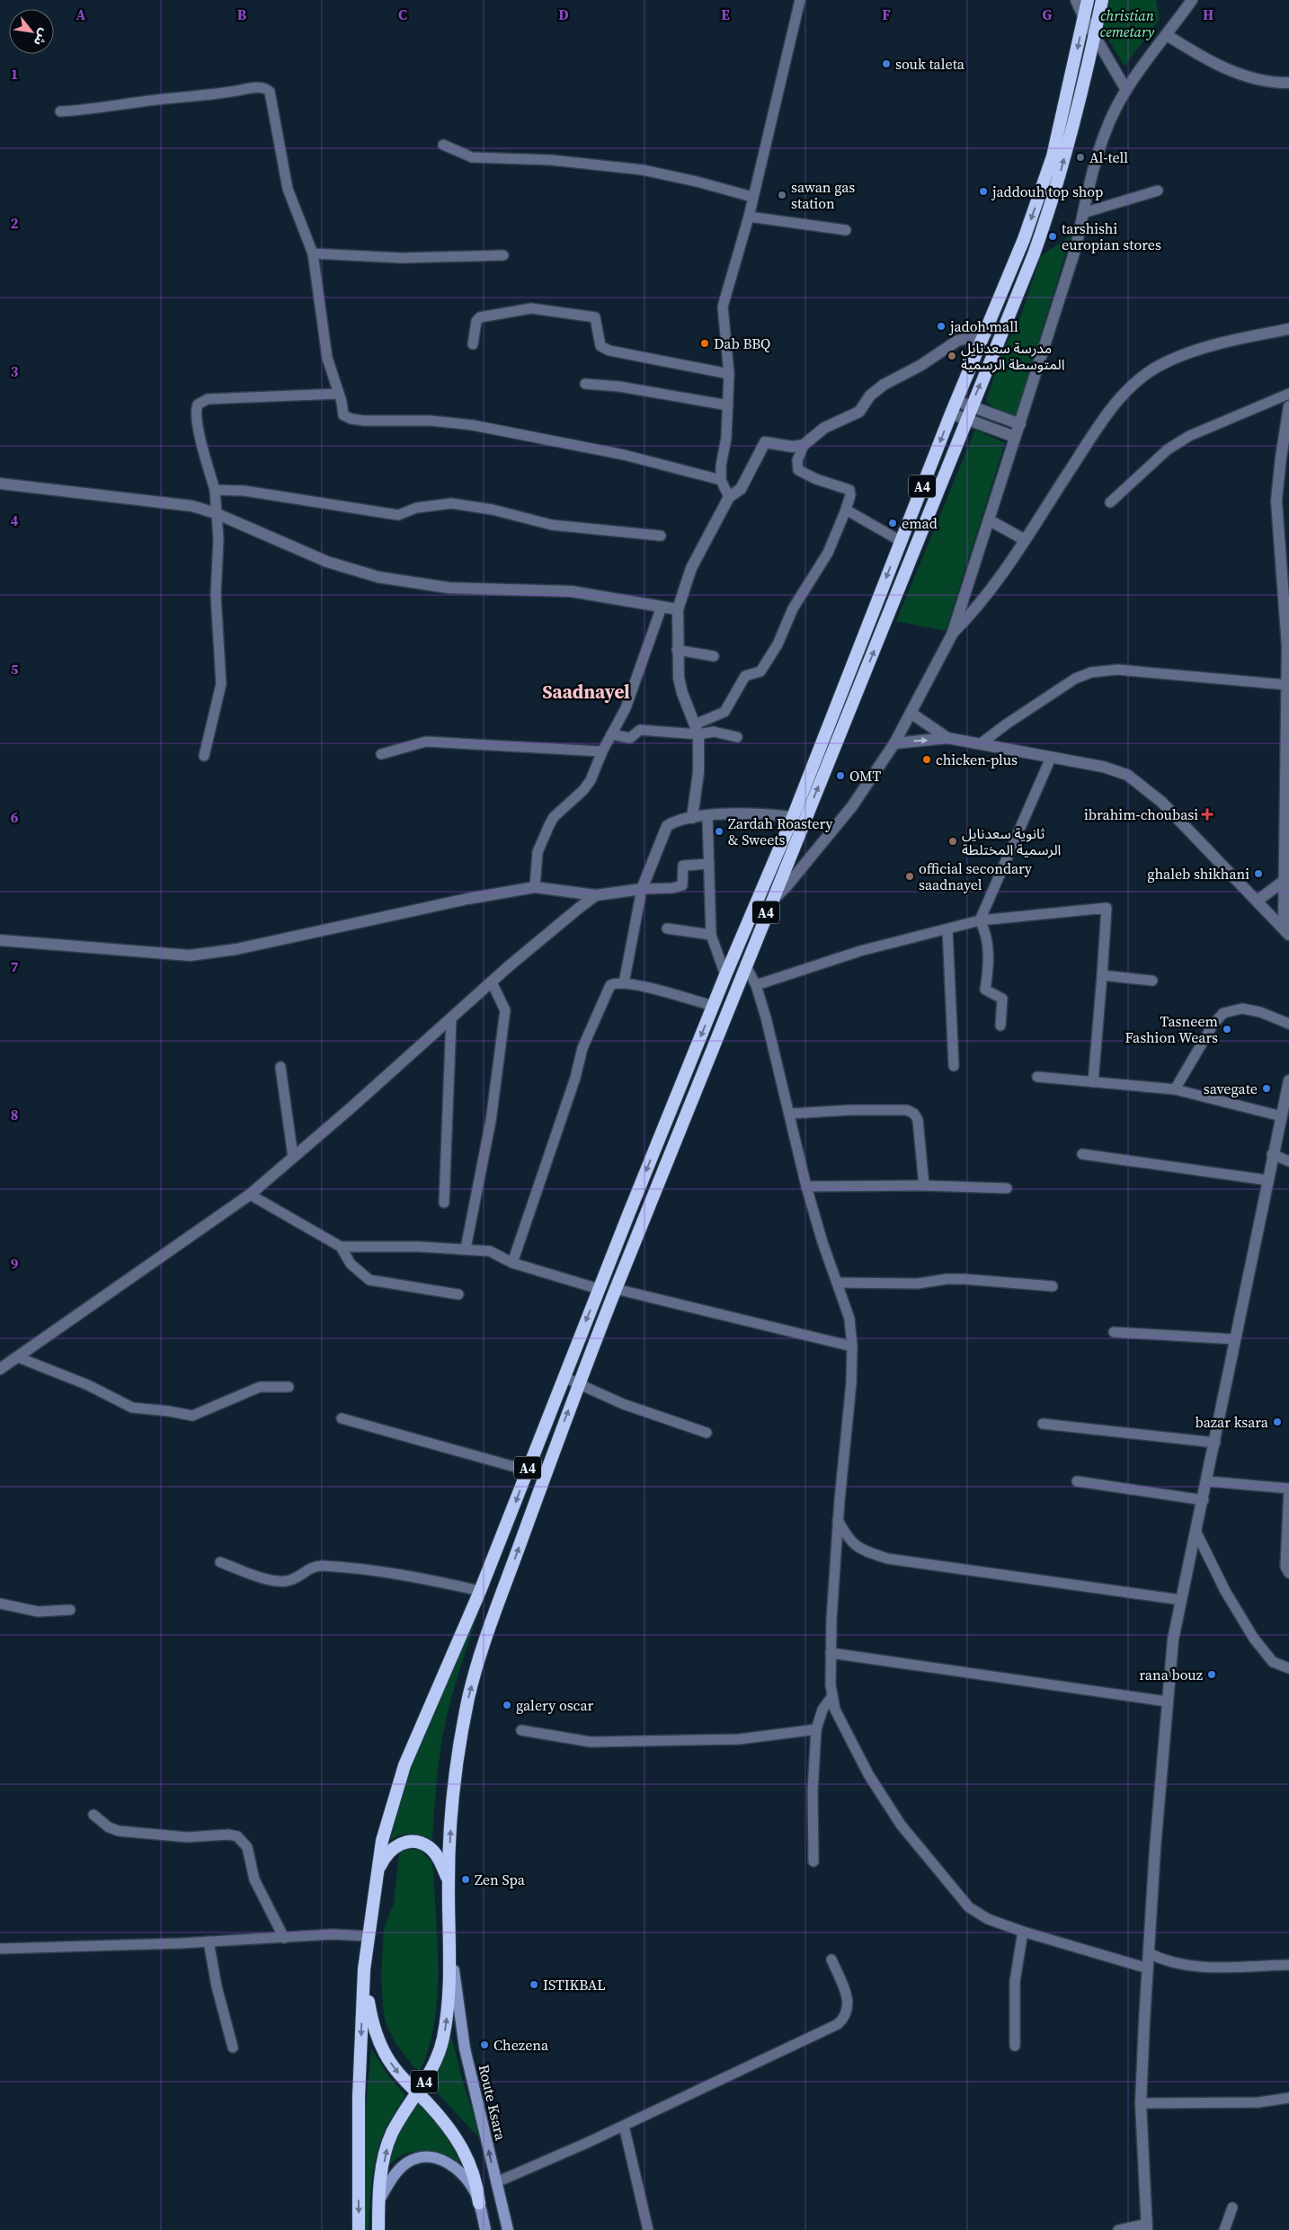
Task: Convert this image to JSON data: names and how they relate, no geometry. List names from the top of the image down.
{
  "streets": {
    "highway": ["A4"],
    "main road": ["Route Ksara"]
  },
  "crossings": [
    ["A4", "Route Ksara"]
  ],
  "one_way": ["Route Ksara"],
  "districts": ["Saadnayel"],
  "parks": ["christian cemetary"],
  "places": {
    "other": [
      "souk taleta",
      "Al-tell",
      "jaddouh top shop",
      "sawan gas station",
      "tarshishi europian stores",
      "jadoh mall",
      "Dab BBQ",
      "مدرسة سعدنايل المتوسطة الرسمية",
      "emad",
      "chicken-plus",
      "OMT",
      "Zardah Roastery & Sweets",
      "ثانوية سعدنايل الرسمية المختلطة",
      "ghaleb shikhani",
      "official secondary saadnayel",
      "Tasneem Fashion Wears",
      "savegate",
      "bazar ksara",
      "rana bouz",
      "galery oscar",
      "Zen Spa",
      "ISTIKBAL",
      "Chezena"
    ],
    "health": ["ibrahim-choubasi"]
  },
  "north": "bottom right",
  "grid": {
    "columns": [
      "A",
      "B",
      "C",
      "D",
      "E",
      "F",
      "G",
      "H"
    ],
    "rows": [
      "1",
      "2",
      "3",
      "4",
      "5",
      "6",
      "7",
      "8",
      "9"
    ]
  }
}
